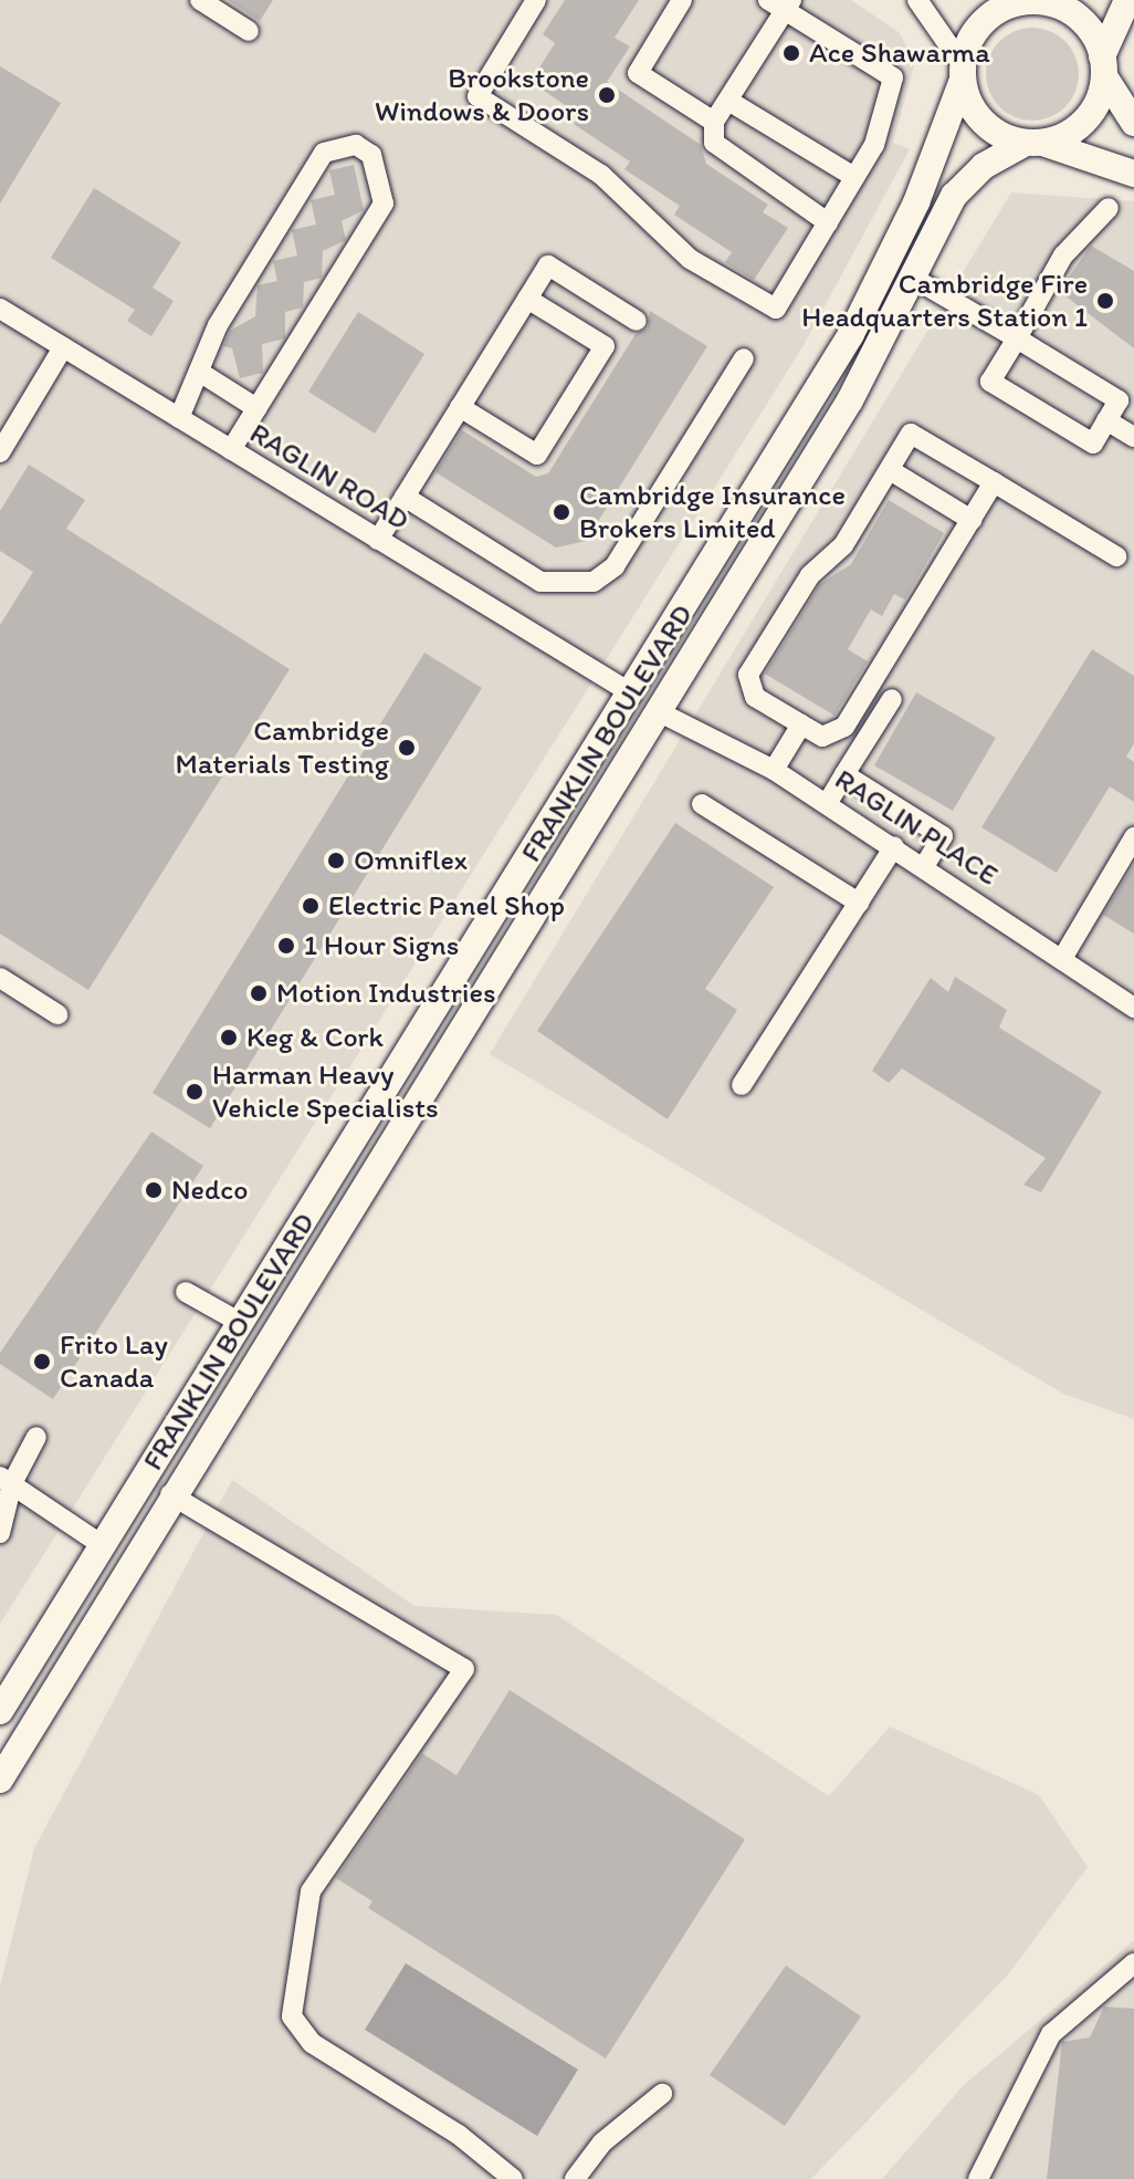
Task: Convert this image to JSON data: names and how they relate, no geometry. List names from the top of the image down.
{
  "streets": {
    "main road": ["FRANKLIN BOULEVARD"],
    "street": ["RAGLIN ROAD", "RAGLIN PLACE"]
  },
  "crossings": [
    ["RAGLIN ROAD", "FRANKLIN BOULEVARD"],
    ["FRANKLIN BOULEVARD", "RAGLIN PLACE"]
  ],
  "places": [
    "Ace Shawarma",
    "Brookstone Windows & Doors",
    "Cambridge Fire Headquarters Station 1",
    "Cambridge Insurance Brokers Limited",
    "Cambridge Materials Testing",
    "Omniflex",
    "Electric Panel Shop",
    "1 Hour Signs",
    "Motion Industries",
    "Keg & Cork",
    "Harman Heavy Vehicle Specialists",
    "Nedco",
    "Frito Lay Canada"
  ]
}
